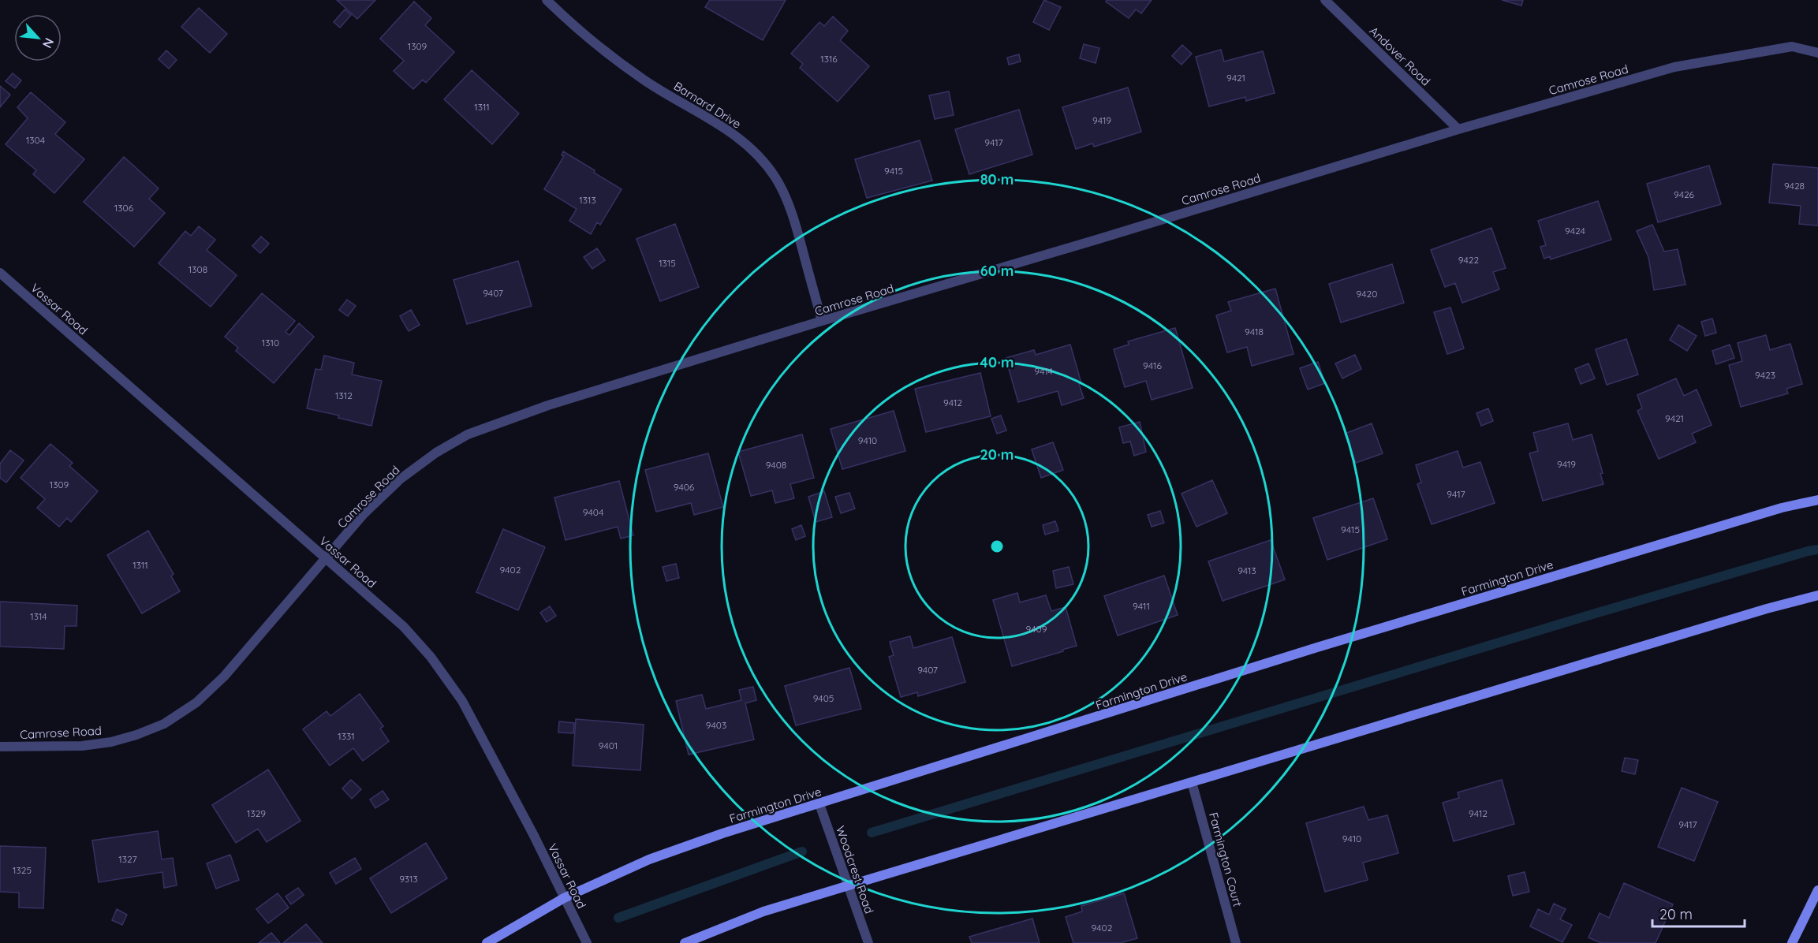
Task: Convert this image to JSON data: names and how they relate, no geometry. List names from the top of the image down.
{
  "streets": {
    "street": [
      "Andover Road",
      "Camrose Road",
      "Barnard Drive",
      "Vassar Road",
      "Farmington Drive",
      "Farmington Court",
      "Woodcrest Road"
    ]
  },
  "crossings": [
    ["Andover Road", "Camrose Road"],
    ["Camrose Road", "Barnard Drive"],
    ["Camrose Road", "Vassar Road"],
    ["Vassar Road", "Farmington Drive"],
    ["Farmington Drive", "Woodcrest Road"]
  ],
  "house_numbers": [
    "1309",
    "1316",
    "9421",
    "1311",
    "9419",
    "1304",
    "9417",
    "9415",
    "9428",
    "9426",
    "1313",
    "1306",
    "9424",
    "9422",
    "1315",
    "1308",
    "9407",
    "9420",
    "9418",
    "1310",
    "9416",
    "9414",
    "9423",
    "1312",
    "9412",
    "9421",
    "9410",
    "9419",
    "9408",
    "1309",
    "9406",
    "9417",
    "9404",
    "9415",
    "1311",
    "9402",
    "9413",
    "9411",
    "1314",
    "9409",
    "9407",
    "9405",
    "9403",
    "1331",
    "9401",
    "1329",
    "9412",
    "9417",
    "9410",
    "1327",
    "1325",
    "9313",
    "9402"
  ],
  "scale_bar": "20 m",
  "north": "bottom right",
  "rings": [
    "80 m",
    "60 m",
    "40 m",
    "20 m"
  ]
}
